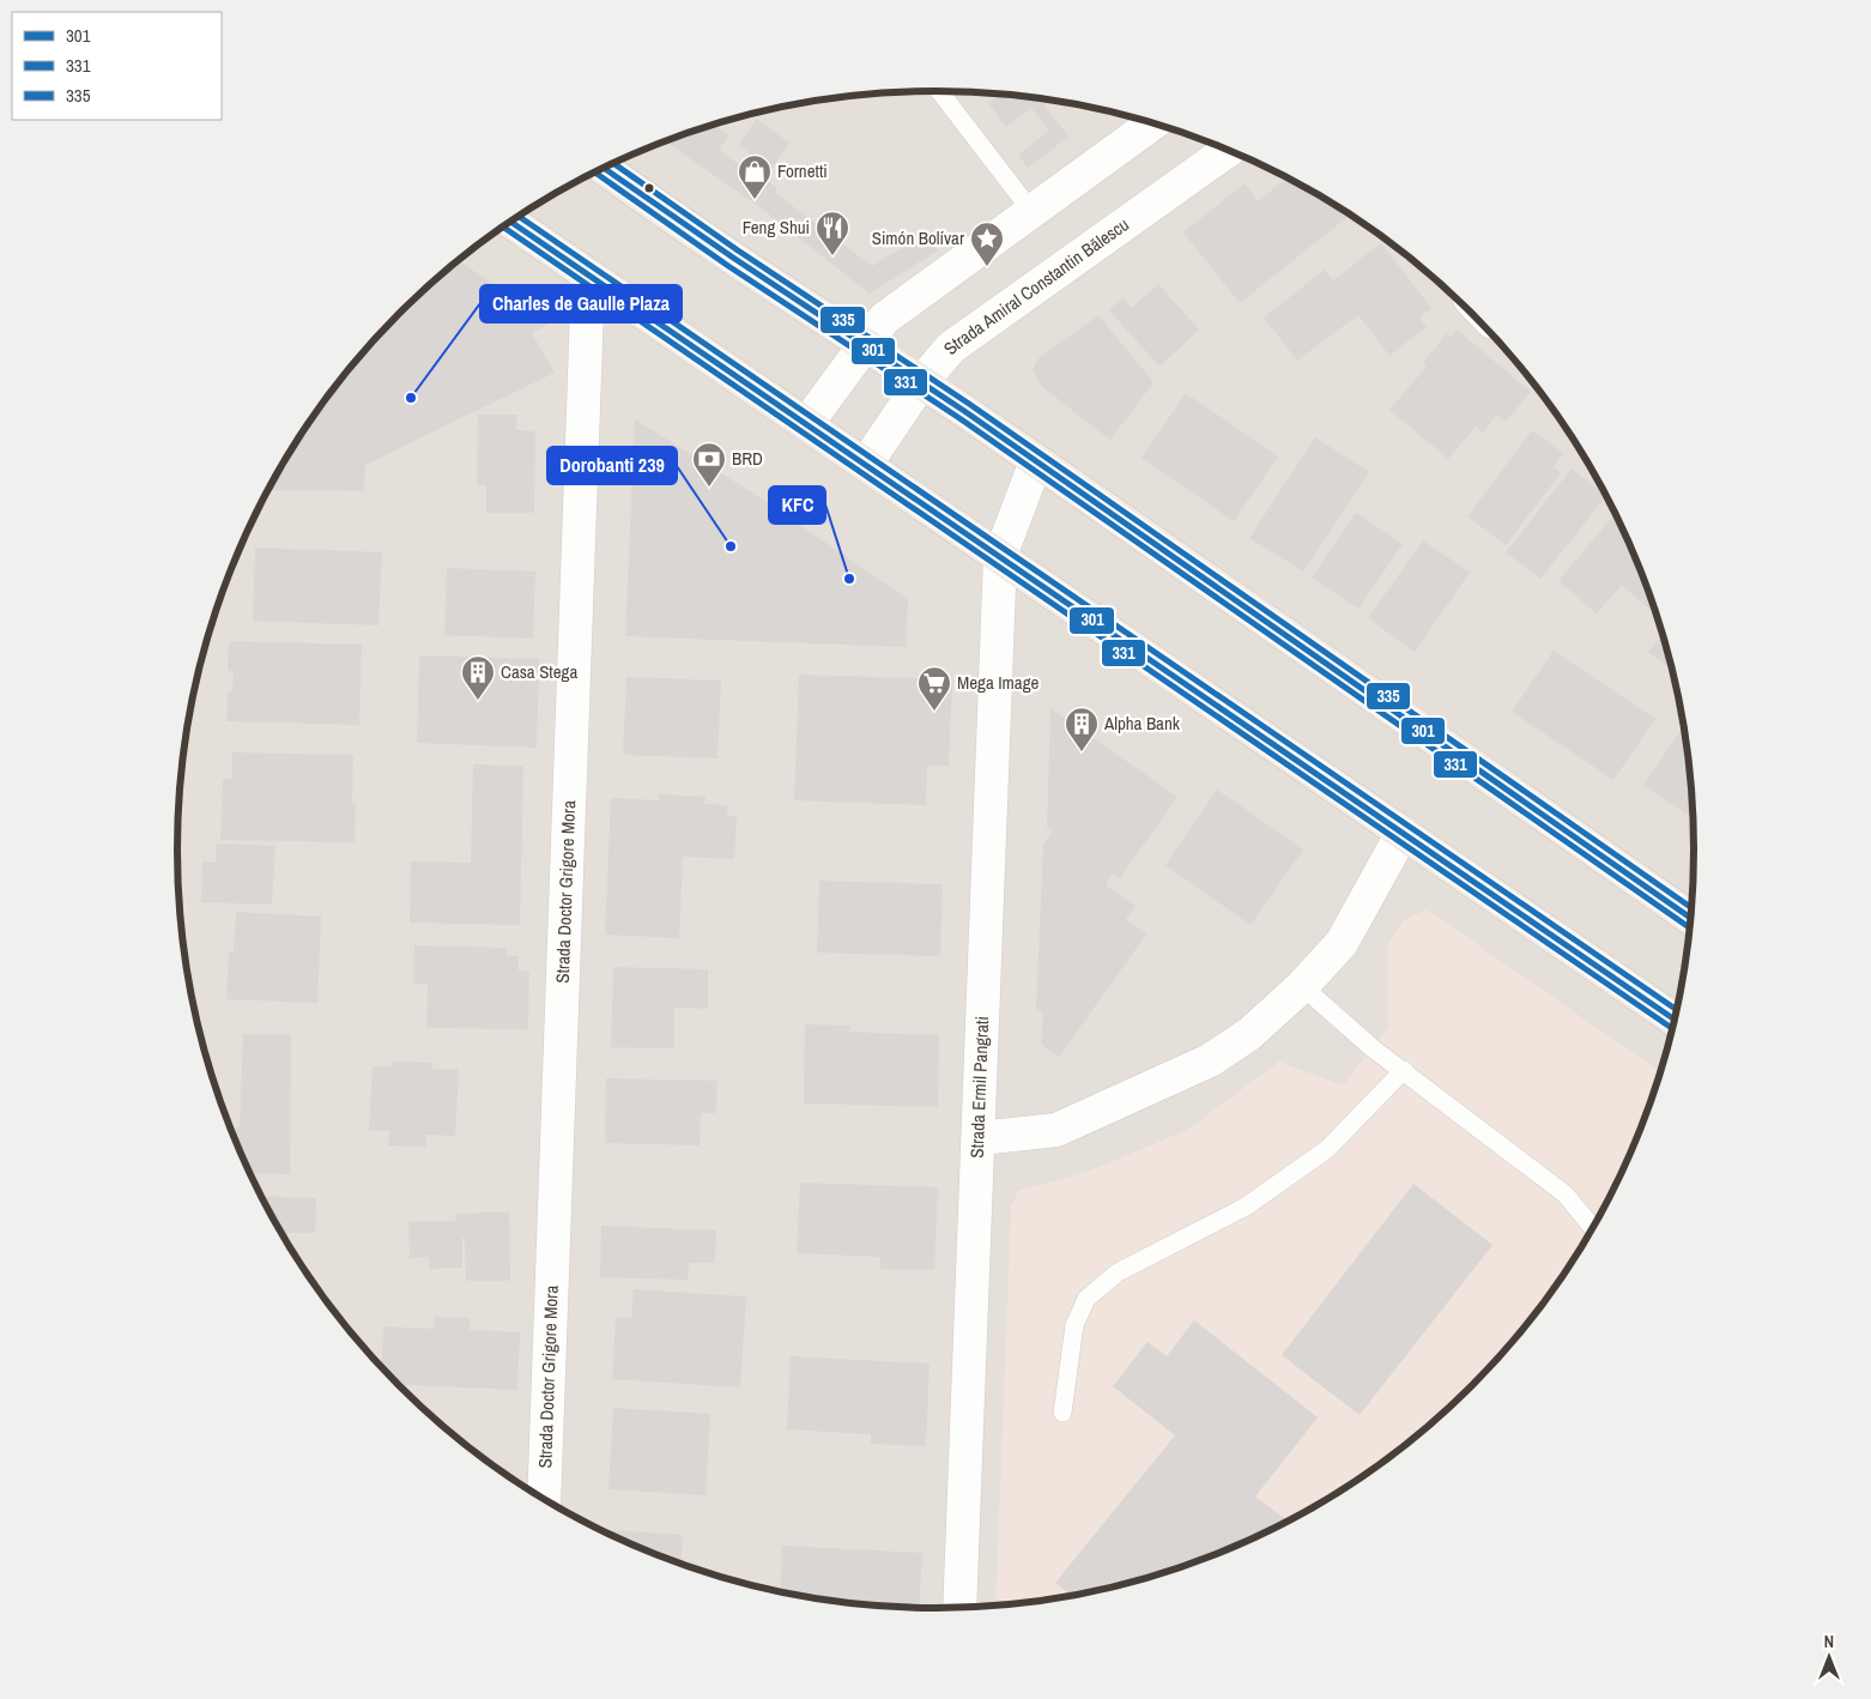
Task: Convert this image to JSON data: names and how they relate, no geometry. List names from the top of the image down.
{
  "streets": {
    "street": ["Strada Amiral Constantin Bălescu", "Strada Doctor Grigore Mora", "Strada Ermil Pangrati"]
  },
  "places": {
    "shop": ["Fornetti"],
    "restaurant": ["Feng Shui"],
    "place": ["Simón Bolívar"],
    "other": ["Charles de Gaulle Plaza", "Dorobanti 239", "KFC"],
    "bank": ["BRD"],
    "building": ["Casa Stega", "Alpha Bank"],
    "supermarket": ["Mega Image"]
  },
  "lines": ["transit line 335", "transit line 301", "transit line 331"],
  "legend": ["301", "331", "335"],
  "north": "top"
}
